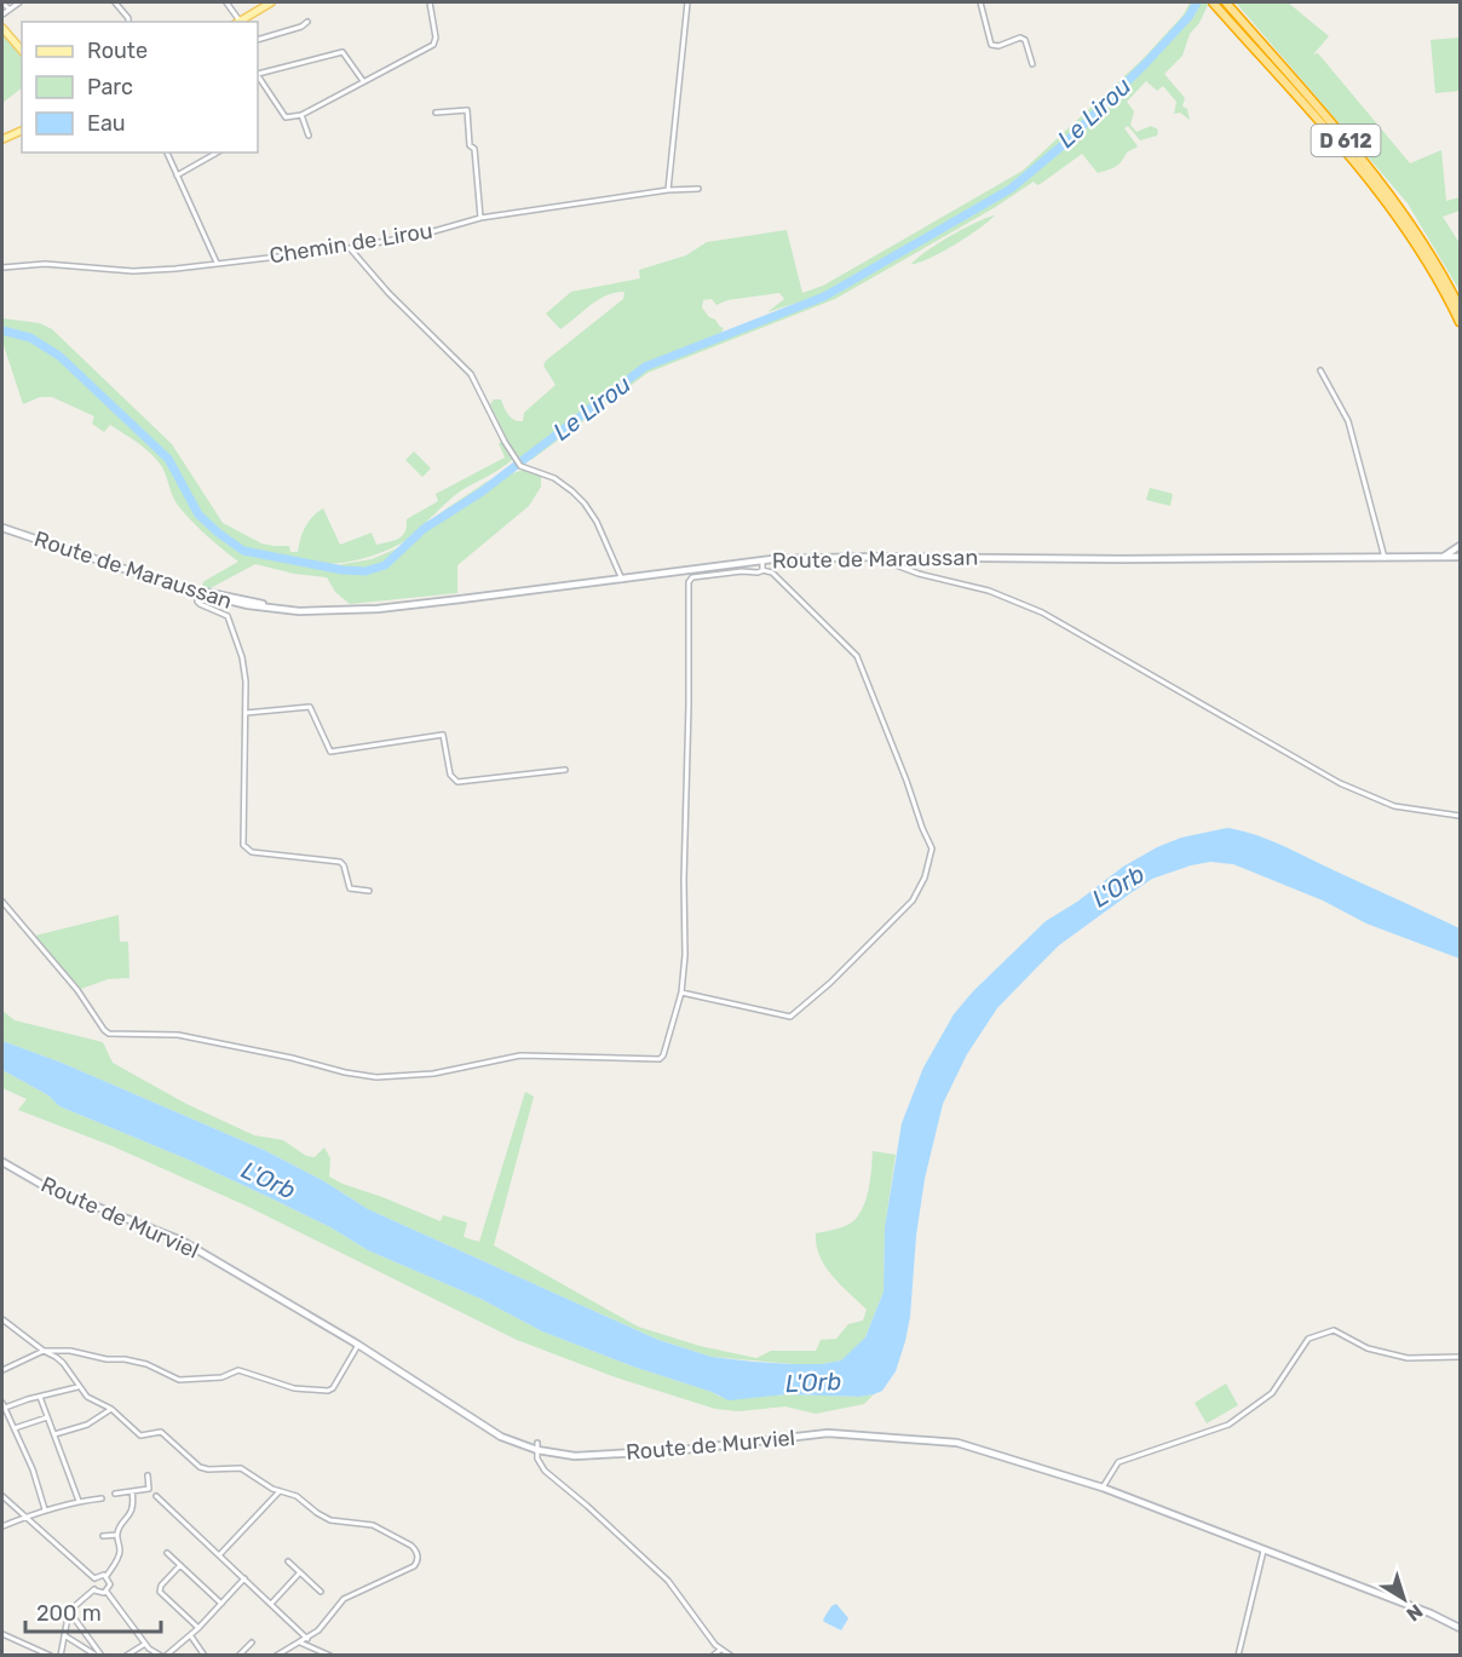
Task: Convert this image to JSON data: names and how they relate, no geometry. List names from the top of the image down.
{
  "streets": {
    "highway": ["D 612"],
    "main road": ["Route de Maraussan", "Route de Murviel"],
    "street": ["Chemin de Lirou"]
  },
  "water": ["Le Lirou", "L'Orb"],
  "legend": ["Route", "Parc", "Eau"],
  "scale_bar": "200 m",
  "north": "bottom right"
}
